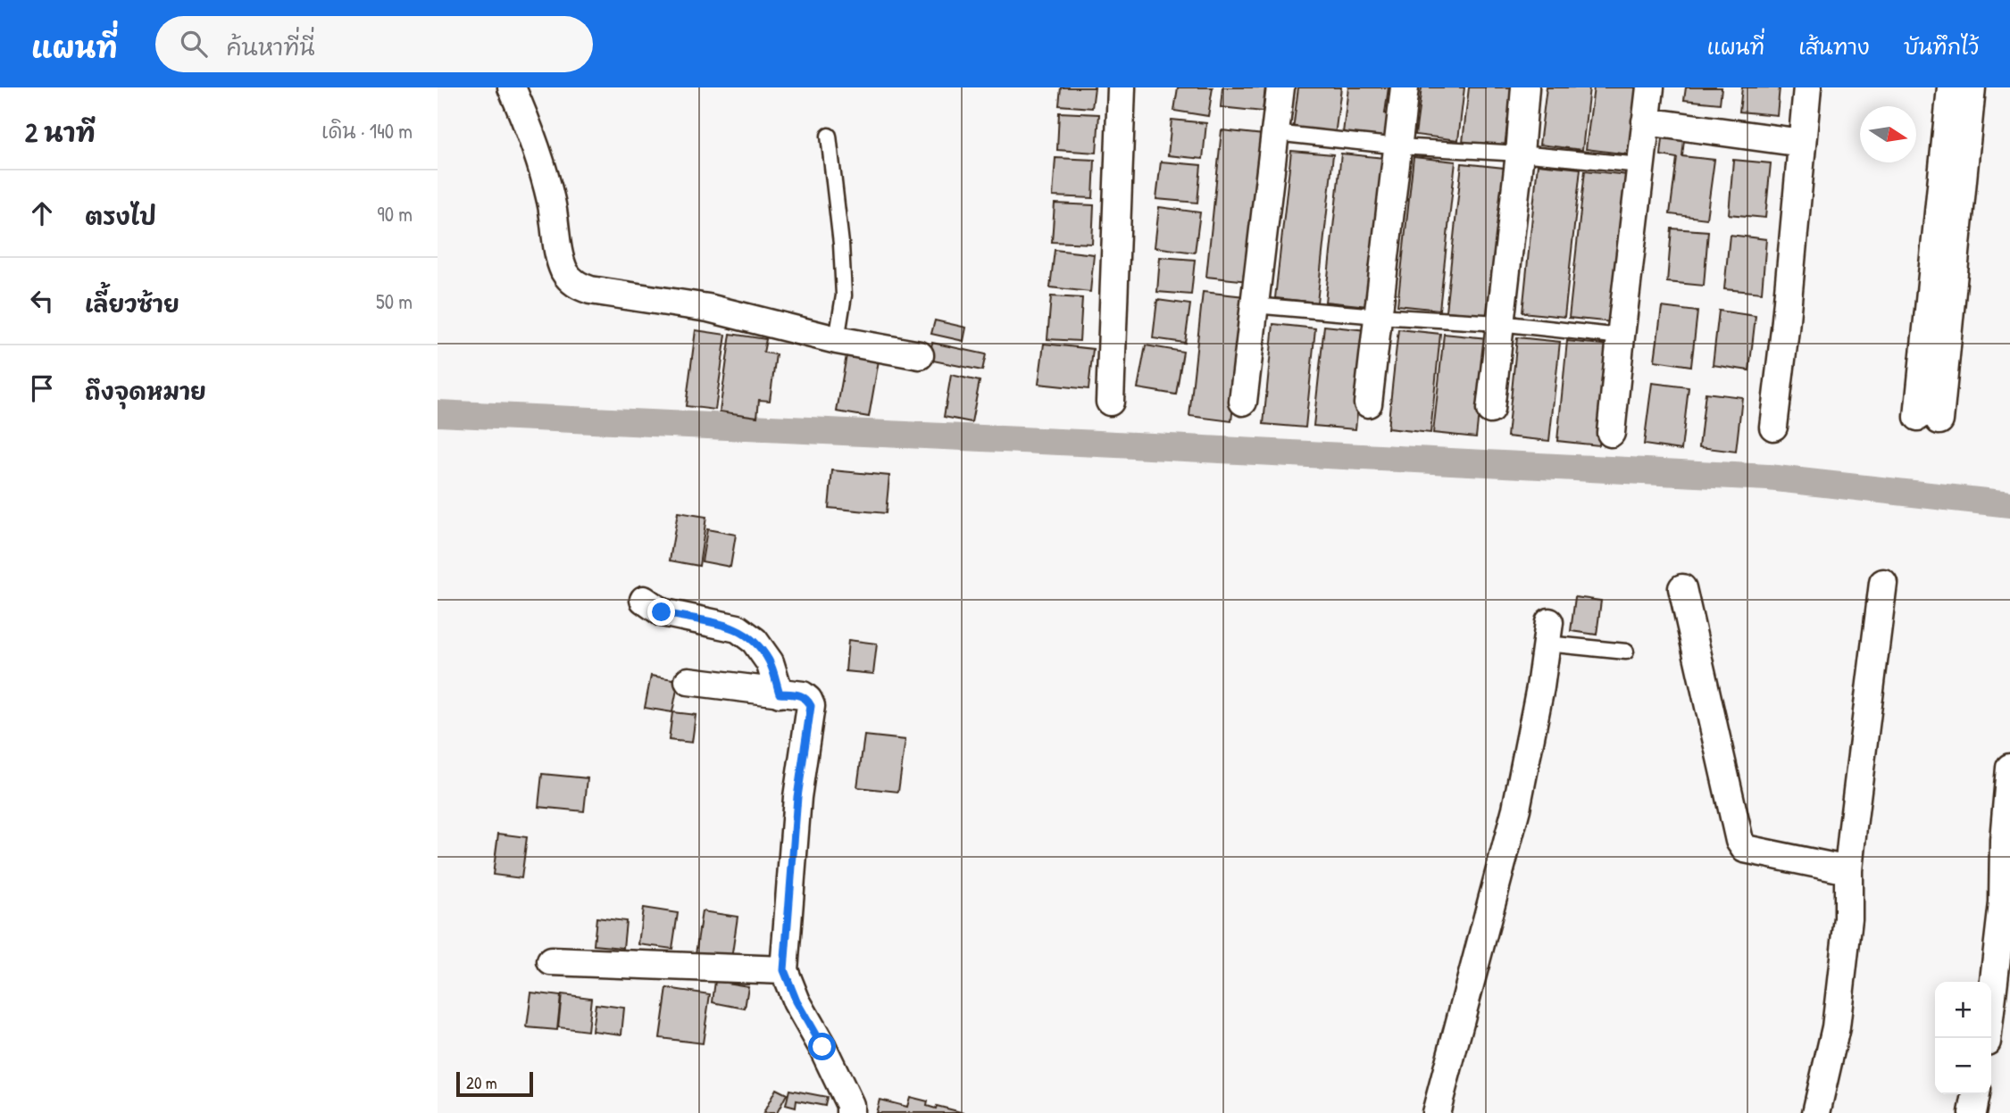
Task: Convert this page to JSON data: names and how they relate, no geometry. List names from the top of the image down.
{
  "scale_bar": "20 m",
  "north": "right",
  "page": {
    "header": "แผนที่",
    "search": "ค้นหาที่นี่",
    "nav": ["แผนที่", "เส้นทาง", "บันทึกไว้"],
    "heading": ["2 นาที", "เดิน · 140 m"],
    "list": [
      ["ตรงไป", "90 m"],
      ["เลี้ยวซ้าย", "50 m"],
      "ถึงจุดหมาย"
    ],
    "map_buttons": ["+", "−"],
    "scale": "20 m"
  }
}
